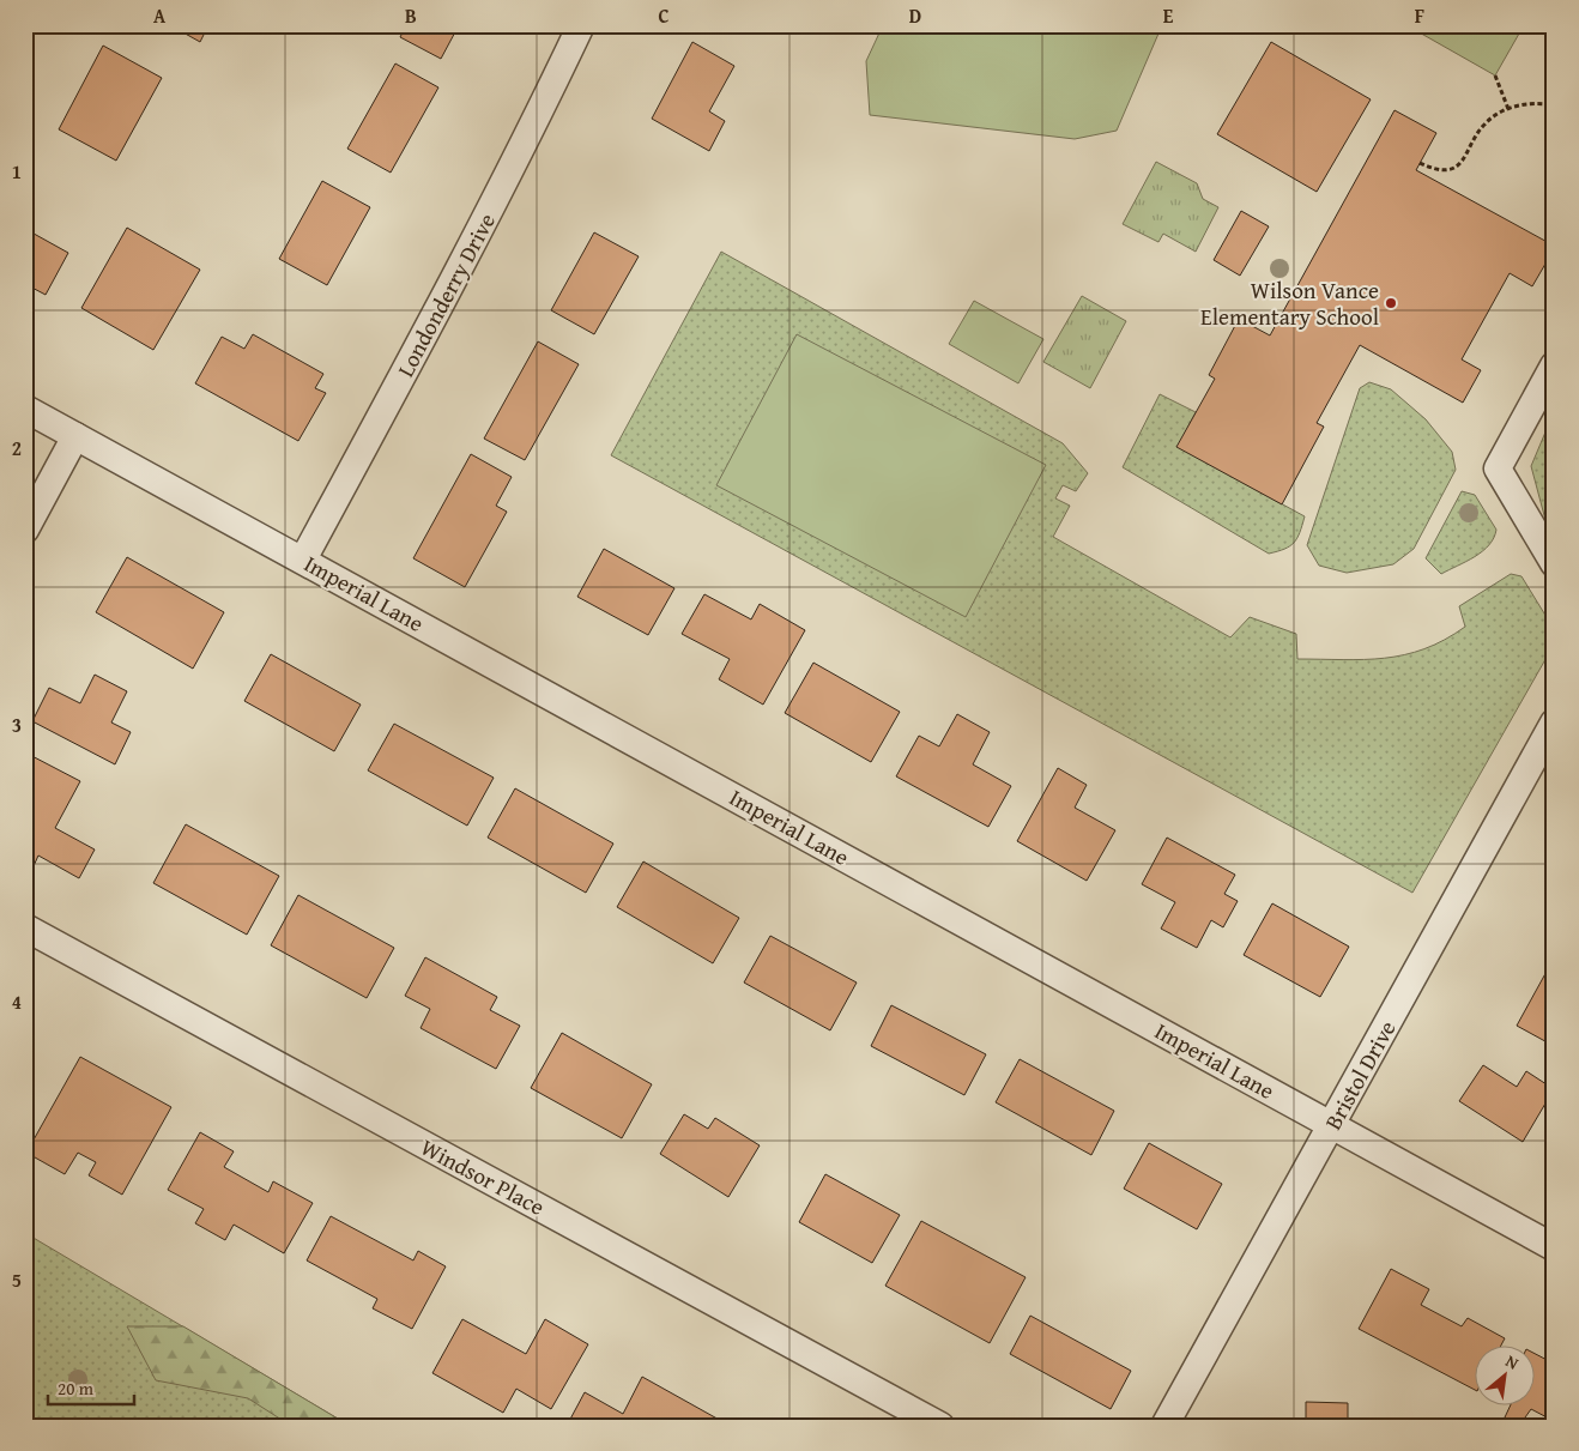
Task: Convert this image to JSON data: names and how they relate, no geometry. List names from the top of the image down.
{
  "streets": {
    "street": [
      "Londonderry Drive",
      "Imperial Lane",
      "Bristol Drive",
      "Windsor Place"
    ]
  },
  "crossings": [
    ["Londonderry Drive", "Imperial Lane"],
    ["Imperial Lane", "Bristol Drive"]
  ],
  "places": ["Wilson Vance Elementary School"],
  "scale_bar": "20 m",
  "north": "top right",
  "grid": {
    "columns": [
      "A",
      "B",
      "C",
      "D",
      "E",
      "F"
    ],
    "rows": [
      "1",
      "2",
      "3",
      "4",
      "5"
    ]
  }
}
